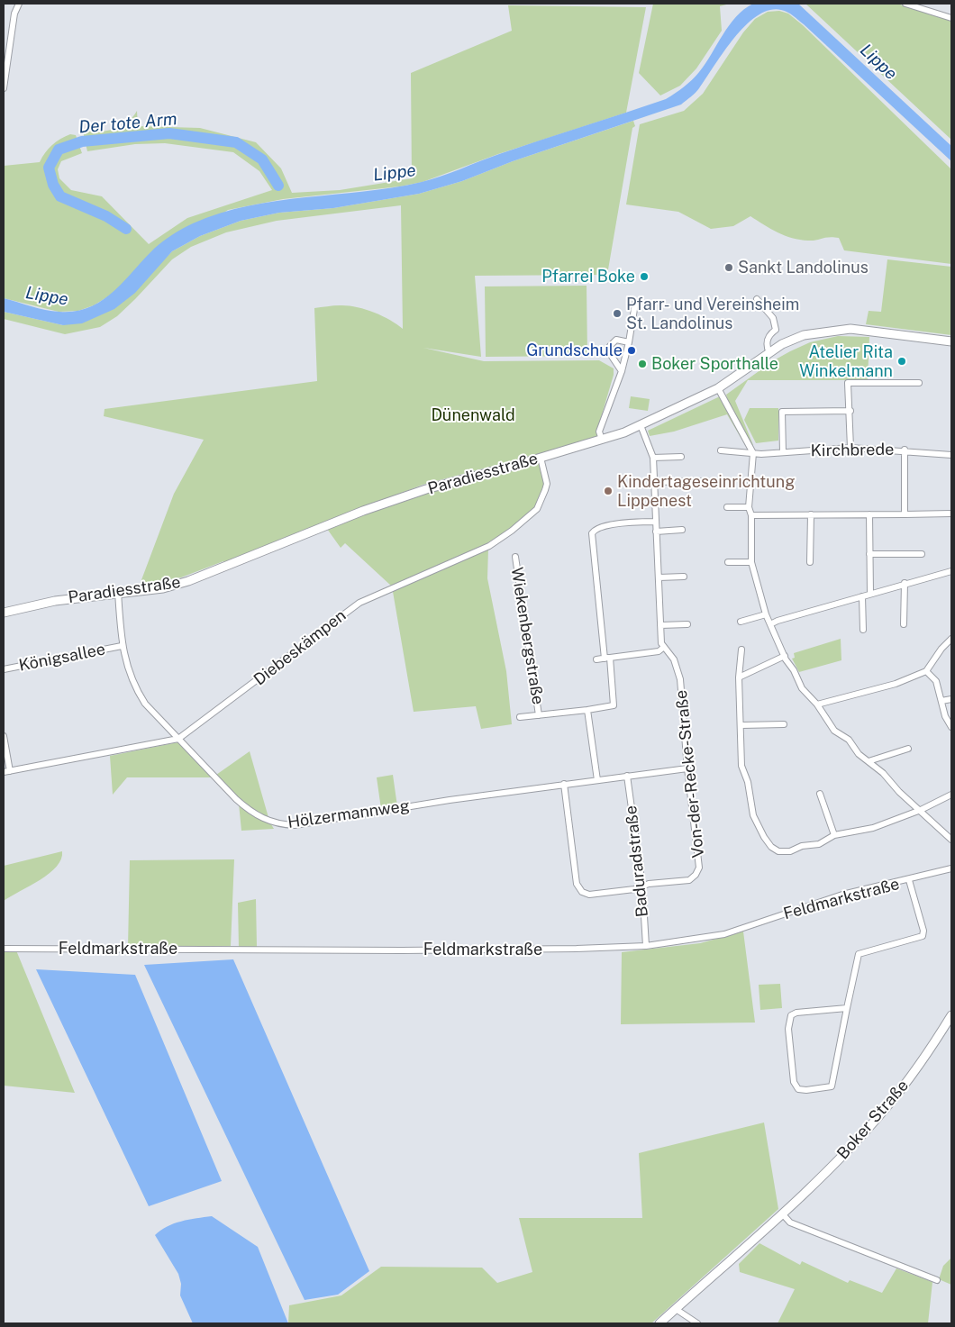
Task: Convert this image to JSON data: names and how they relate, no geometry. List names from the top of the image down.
{
  "streets": {
    "main road": ["Paradiesstraße", "Boker Straße"],
    "street": [
      "Kirchbrede",
      "Wiekenbergstraße",
      "Diebeskämpen",
      "Königsallee",
      "Von-der-Recke-Straße",
      "Hölzermannweg",
      "Baduradstraße",
      "Feldmarkstraße"
    ]
  },
  "crossings": [
    ["Paradiesstraße", "Diebeskämpen"],
    ["Paradiesstraße", "Von-der-Recke-Straße"],
    ["Paradiesstraße", "Hölzermannweg"],
    ["Diebeskämpen", "Hölzermannweg"],
    ["Königsallee", "Hölzermannweg"],
    ["Von-der-Recke-Straße", "Hölzermannweg"],
    ["Von-der-Recke-Straße", "Baduradstraße"],
    ["Hölzermannweg", "Baduradstraße"],
    ["Baduradstraße", "Feldmarkstraße"]
  ],
  "water": ["Lippe", "Der tote Arm"],
  "parks": ["Dünenwald"],
  "places": [
    "Sankt Landolinus",
    "Pfarrei Boke",
    "Pfarr- und Vereinsheim St. Landolinus",
    "Grundschule",
    "Atelier Rita Winkelmann",
    "Boker Sporthalle",
    "Kindertageseinrichtung Lippenest"
  ]
}
